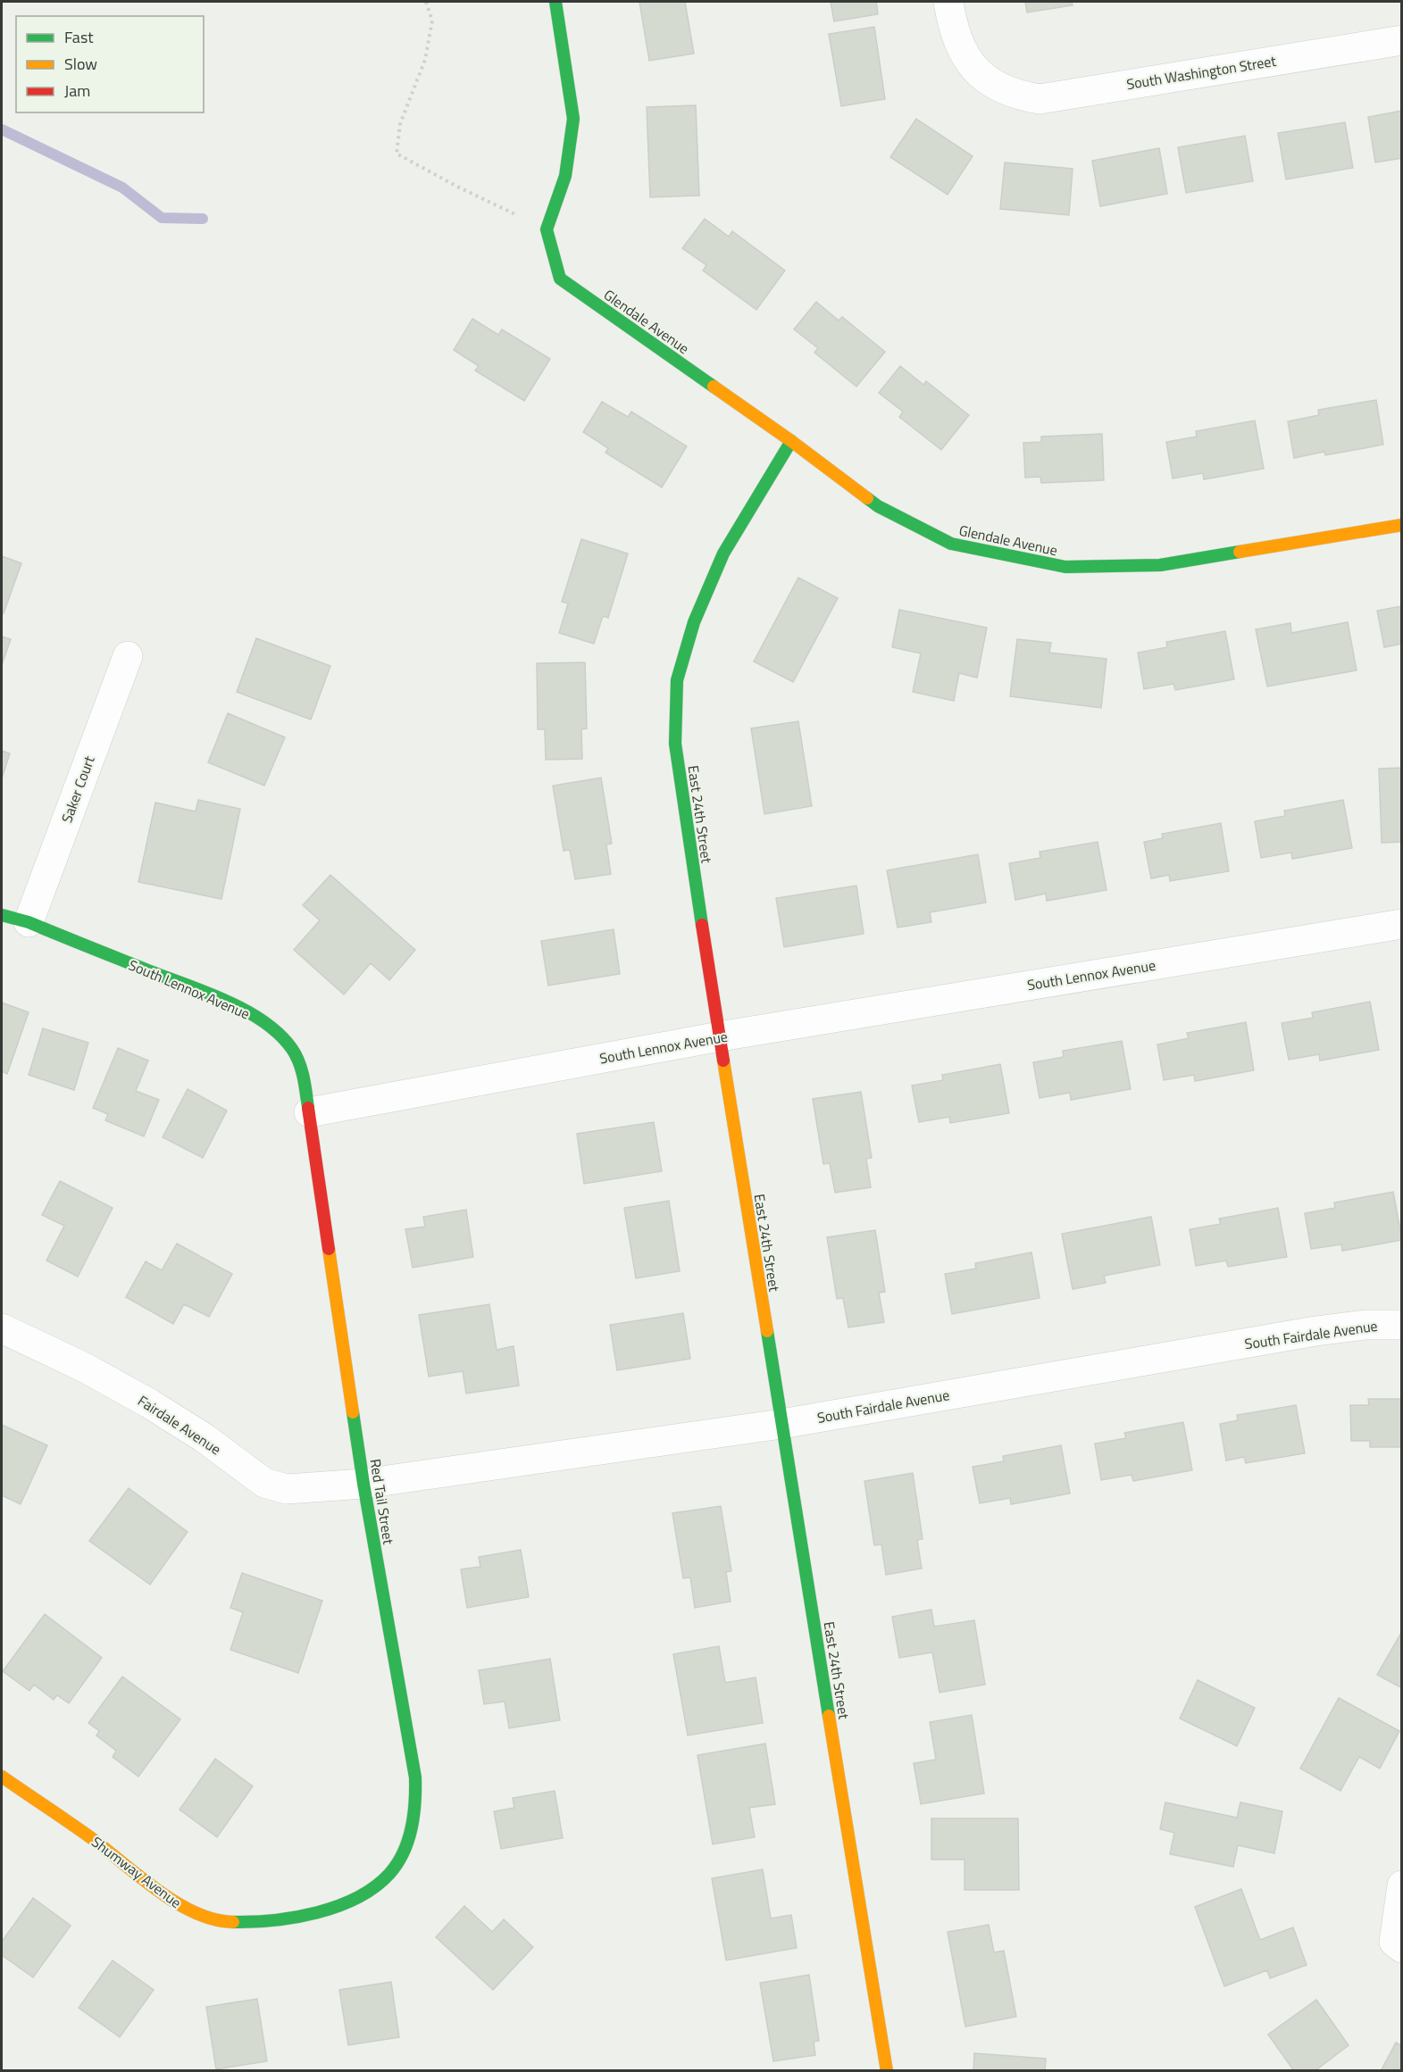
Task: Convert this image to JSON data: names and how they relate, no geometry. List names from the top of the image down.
{
  "streets": {
    "street": [
      "South Washington Street",
      "Glendale Avenue",
      "Saker Court",
      "East 24th Street",
      "South Lennox Avenue",
      "South Fairdale Avenue",
      "Fairdale Avenue",
      "Red Tail Street",
      "Shumway Avenue"
    ]
  },
  "crossings": [
    ["Glendale Avenue", "East 24th Street"],
    ["Saker Court", "South Lennox Avenue"],
    ["East 24th Street", "South Lennox Avenue"],
    ["East 24th Street", "South Fairdale Avenue"],
    ["South Lennox Avenue", "Red Tail Street"],
    ["South Fairdale Avenue", "Fairdale Avenue"],
    ["South Fairdale Avenue", "Red Tail Street"],
    ["Fairdale Avenue", "Red Tail Street"],
    ["Red Tail Street", "Shumway Avenue"]
  ],
  "legend": ["Fast", "Slow", "Jam"]
}
